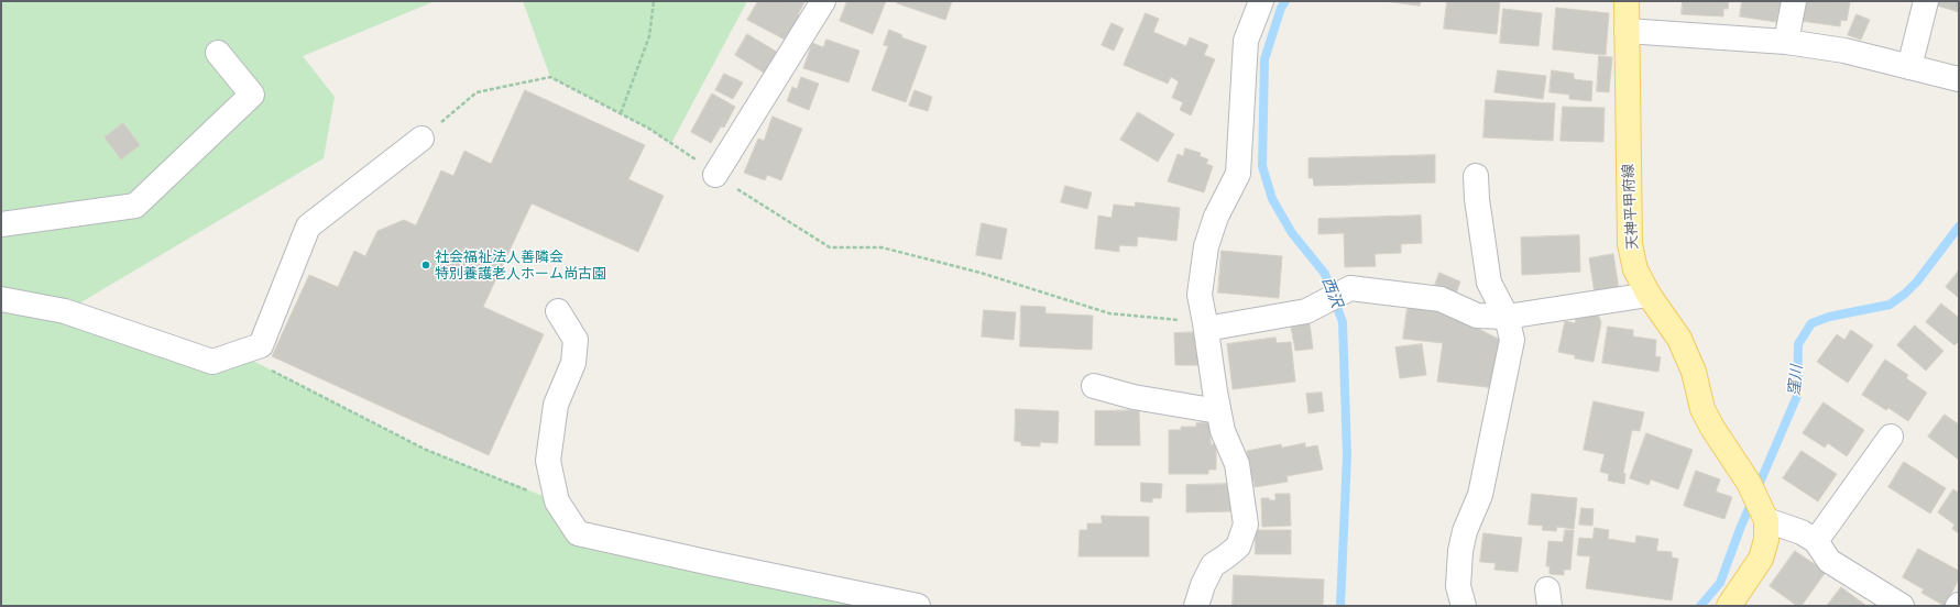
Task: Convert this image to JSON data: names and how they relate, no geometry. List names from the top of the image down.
{
  "streets": {
    "main road": ["天神平甲府線"]
  },
  "water": ["西沢", "窪川"],
  "places": ["社会福祉法人善隣会 特別養護老人ホーム尚古園"]
}
